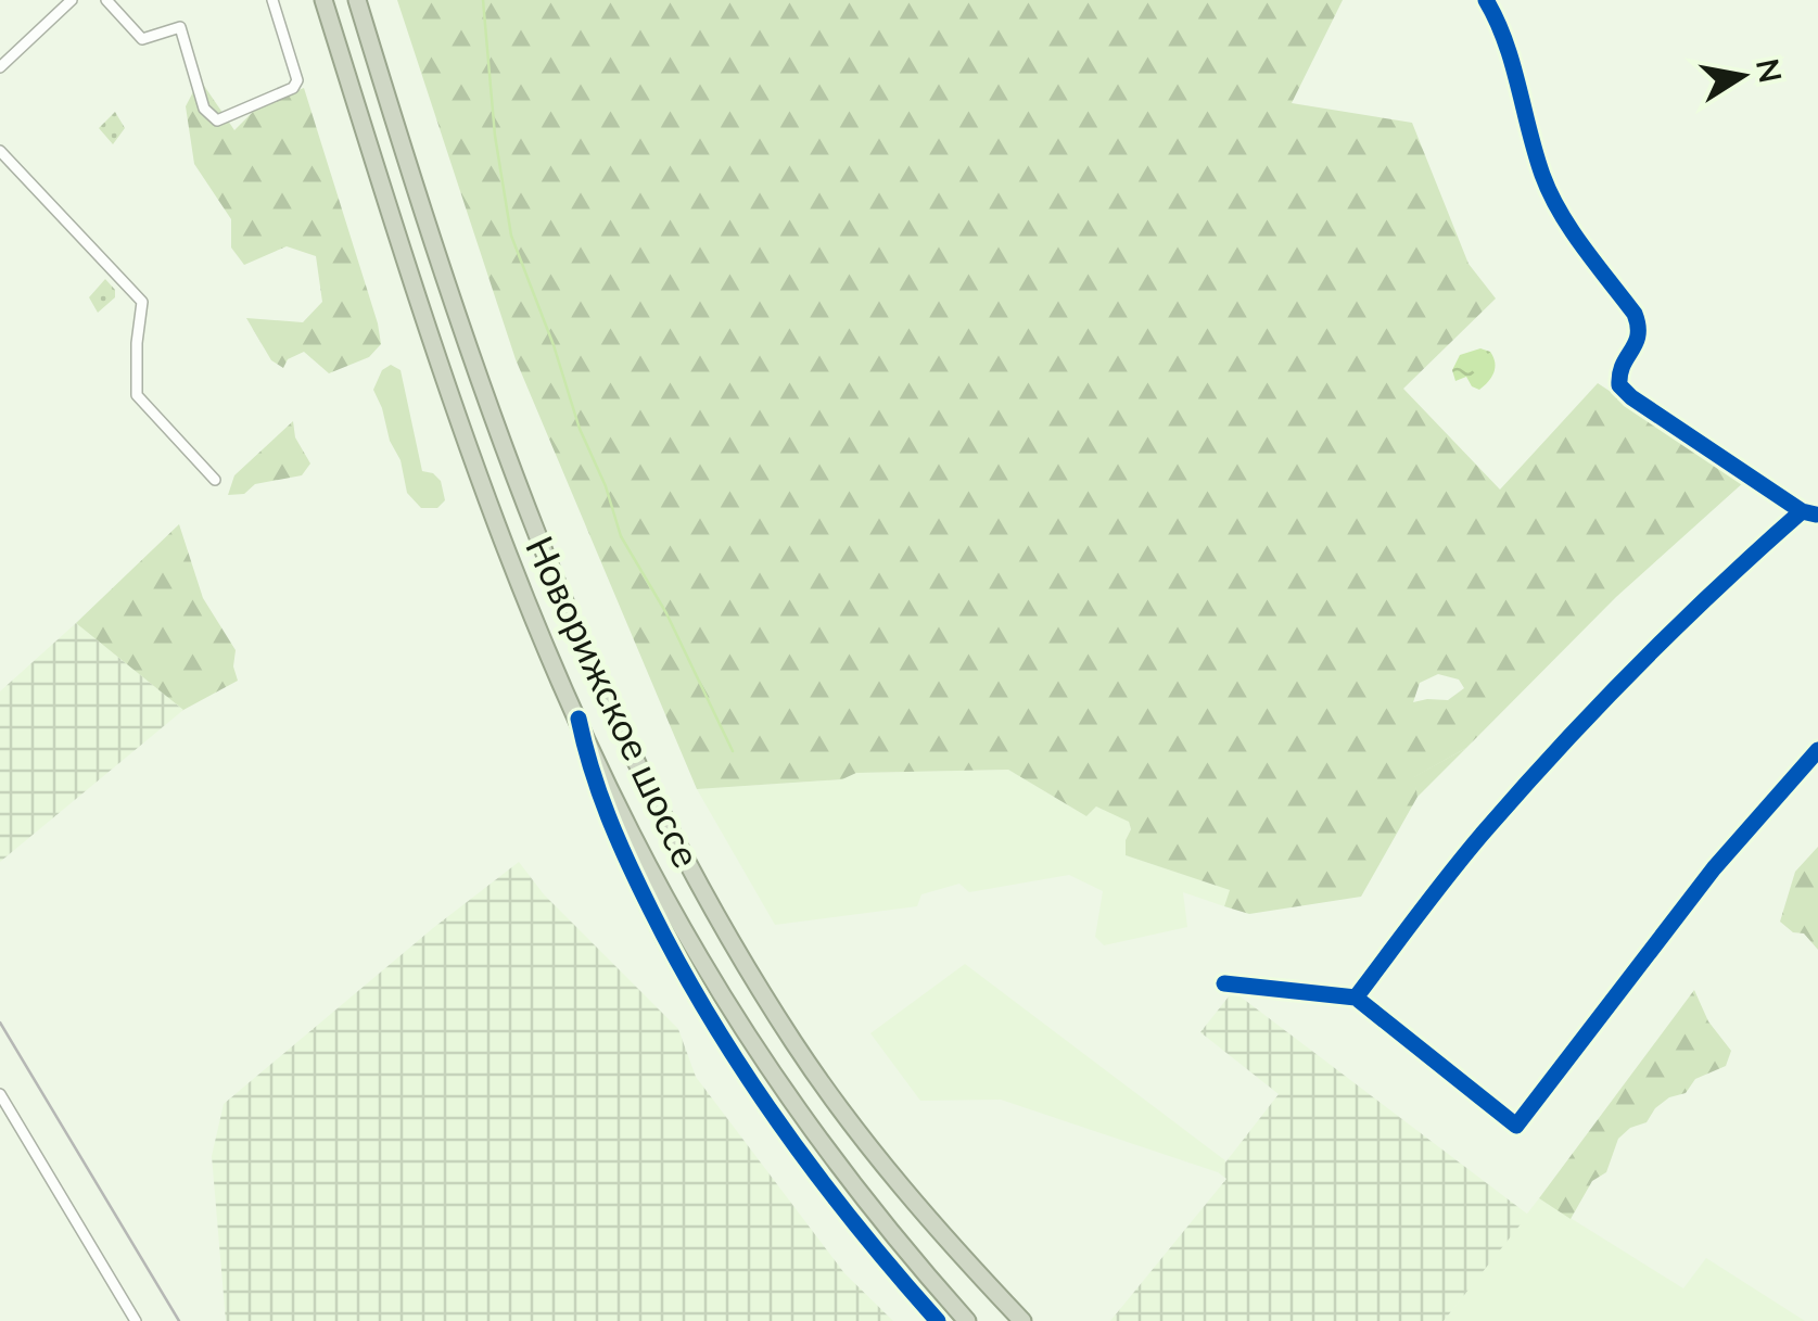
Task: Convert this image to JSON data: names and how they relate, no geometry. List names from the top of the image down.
{
  "streets": {
    "highway": ["Новорижское шоссе"]
  },
  "north": "right"
}
